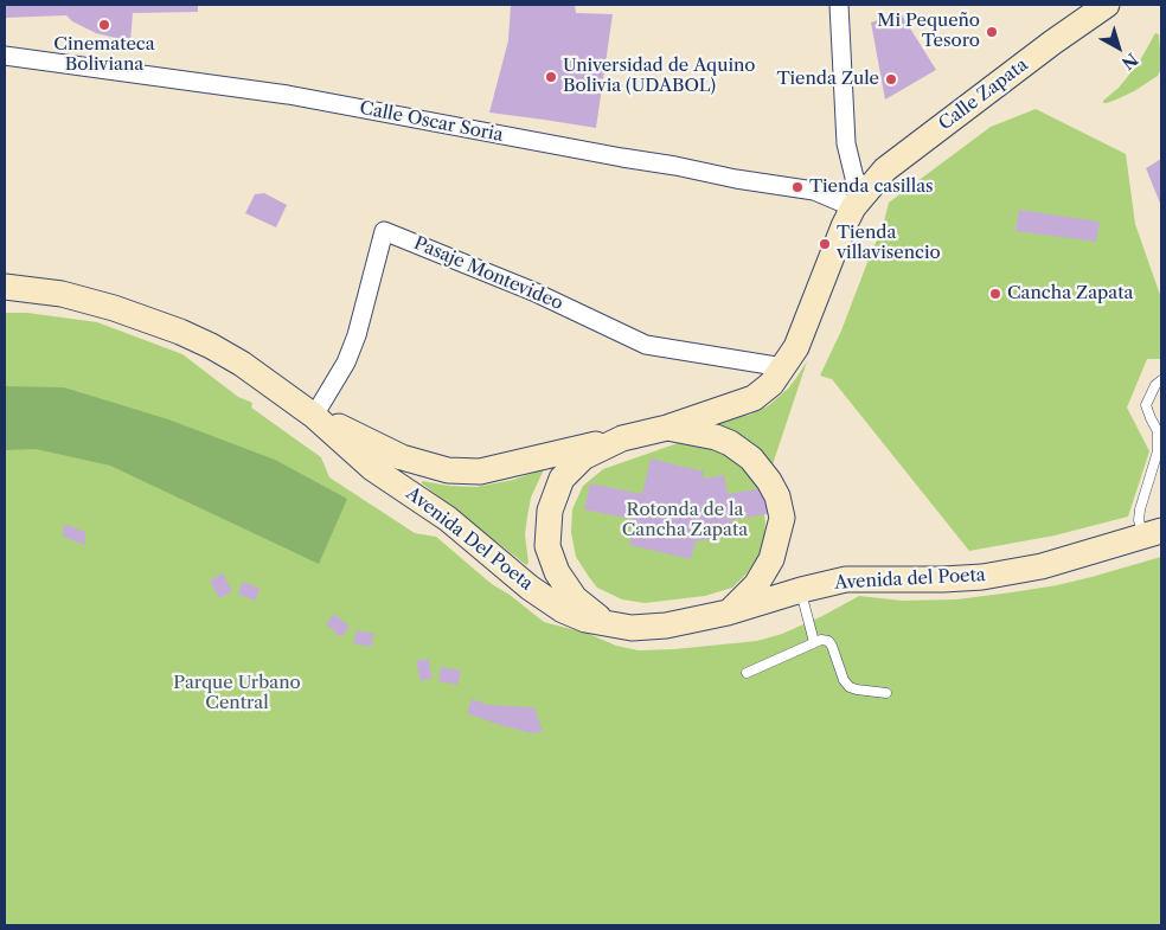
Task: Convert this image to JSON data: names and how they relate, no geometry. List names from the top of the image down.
{
  "streets": {
    "main road": ["Calle Zapata", "Avenida Del Poeta", "Avenida del Poeta"],
    "street": ["Calle Oscar Soria", "Pasaje Montevideo"]
  },
  "crossings": [
    ["Calle Zapata", "Calle Oscar Soria"],
    ["Calle Zapata", "Pasaje Montevideo"],
    ["Calle Zapata", "Avenida Del Poeta"],
    ["Pasaje Montevideo", "Avenida Del Poeta"],
    ["Avenida Del Poeta", "Avenida del Poeta"]
  ],
  "parks": ["Rotonda de la Cancha Zapata", "Parque Urbano Central"],
  "places": [
    "Cinemateca Boliviana",
    "Mi Pequeño Tesoro",
    "Universidad de Aquino Bolivia (UDABOL)",
    "Tienda Zule",
    "Tienda casillas",
    "Tienda villavisencio",
    "Cancha Zapata"
  ],
  "north": "bottom right"
}
